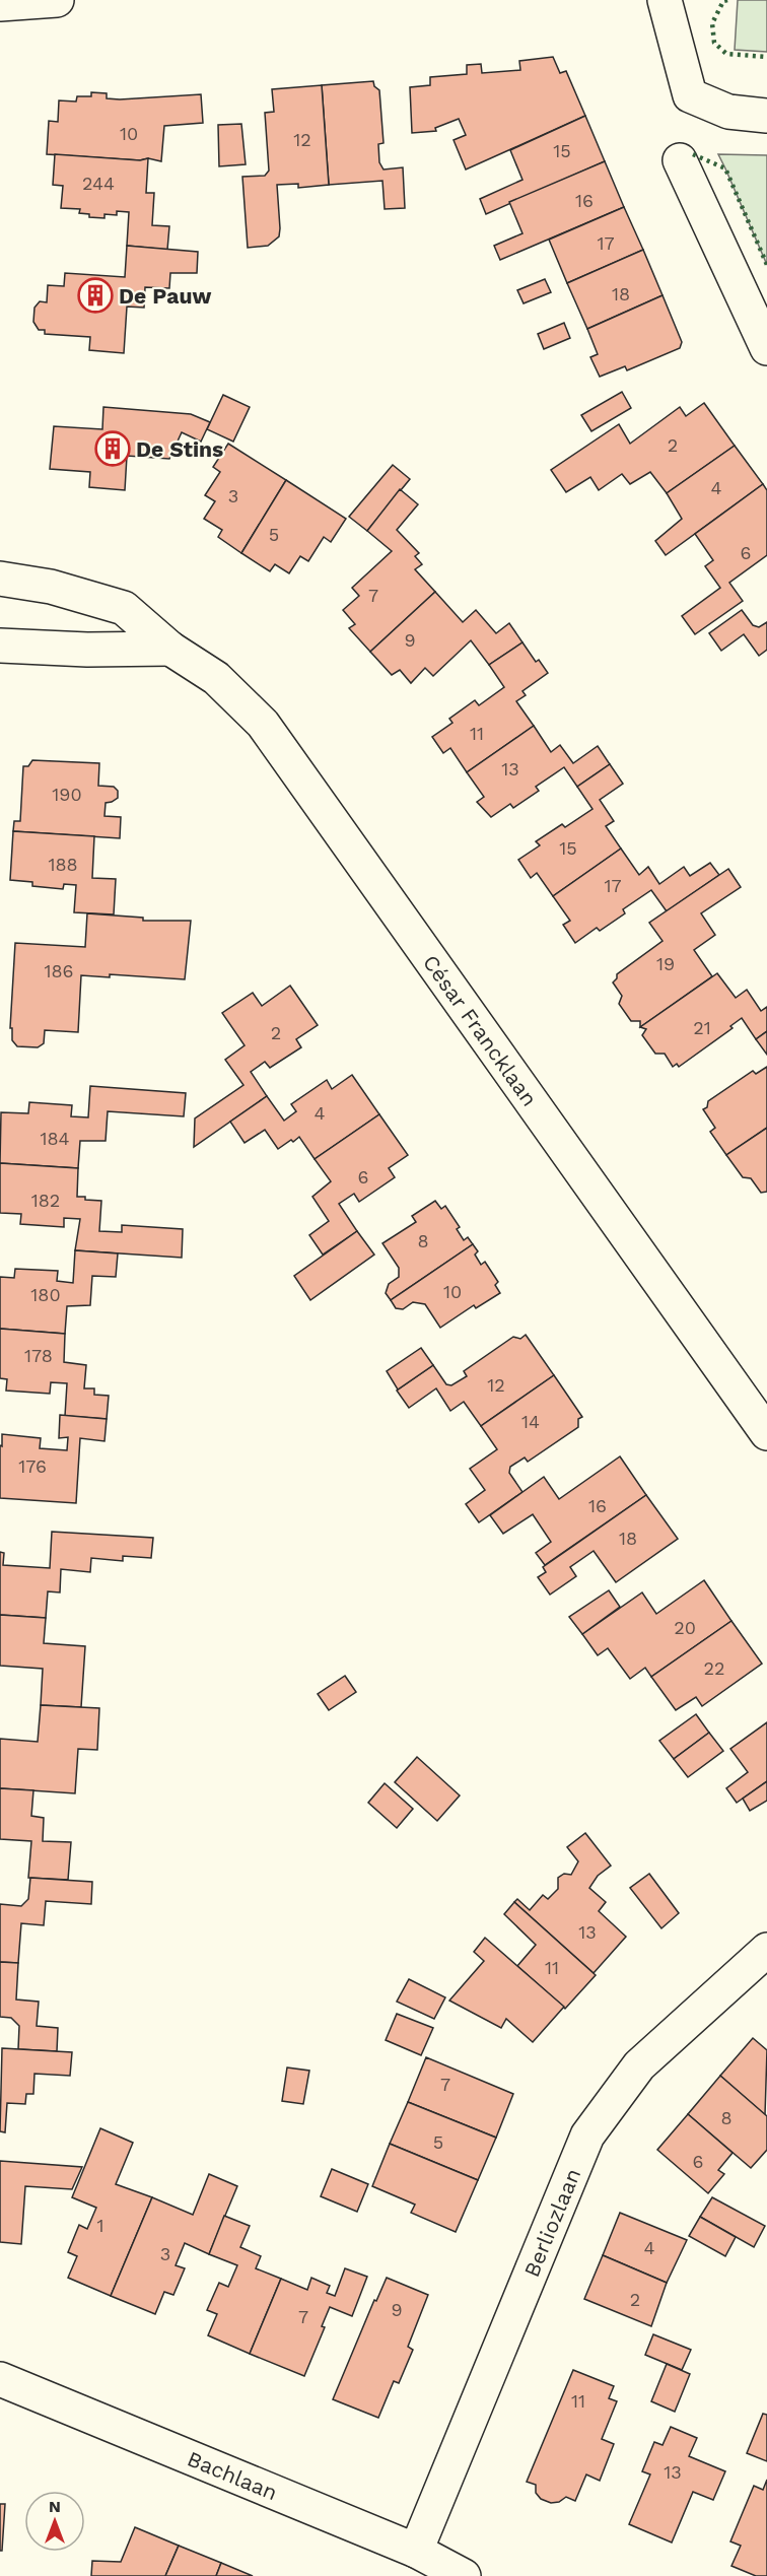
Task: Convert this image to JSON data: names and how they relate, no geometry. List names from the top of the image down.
{
  "streets": {
    "street": ["César Francklaan", "Berliozlaan", "Bachlaan"]
  },
  "crossings": [
    ["Berliozlaan", "Bachlaan"]
  ],
  "places": {
    "building": ["De Pauw", "De Stins"]
  },
  "house_numbers": [
    "10",
    "12",
    "15",
    "244",
    "16",
    "17",
    "18",
    "2",
    "4",
    "3",
    "5",
    "6",
    "7",
    "9",
    "11",
    "13",
    "190",
    "15",
    "188",
    "17",
    "19",
    "186",
    "21",
    "2",
    "4",
    "184",
    "6",
    "182",
    "8",
    "10",
    "180",
    "178",
    "12",
    "14",
    "176",
    "16",
    "18",
    "20",
    "22",
    "13",
    "11",
    "7",
    "8",
    "5",
    "6",
    "1",
    "4",
    "3",
    "2",
    "9",
    "7",
    "11",
    "13"
  ],
  "north": "top"
}
